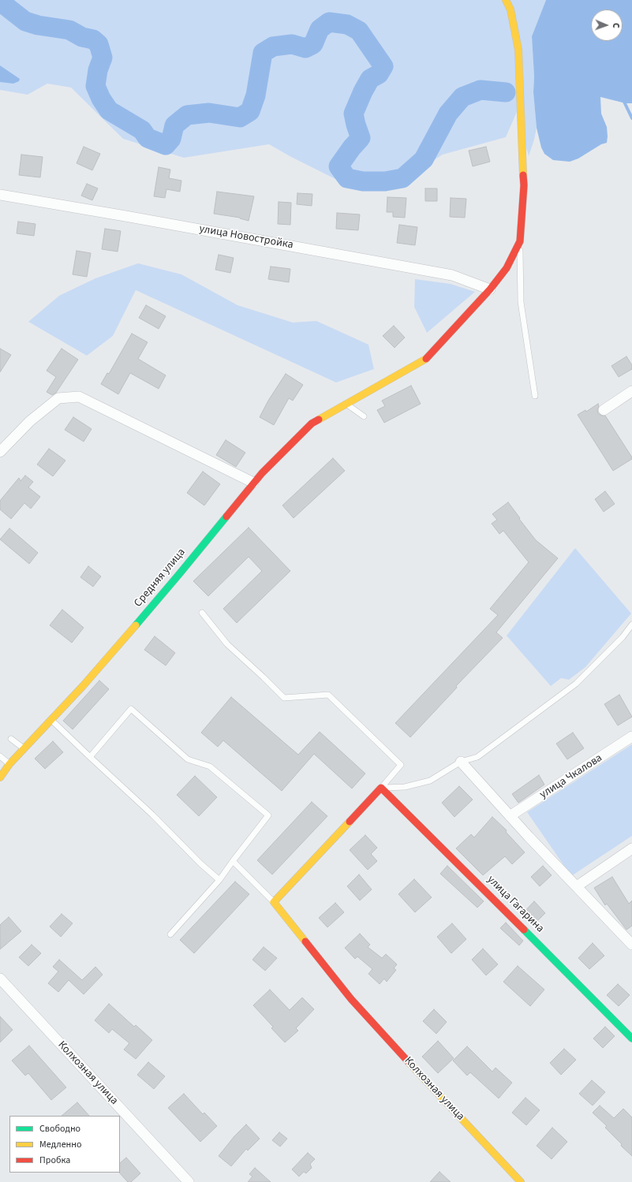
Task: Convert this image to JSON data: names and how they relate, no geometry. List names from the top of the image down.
{
  "streets": {
    "street": [
      "улица Новостройка",
      "Средняя улица",
      "улица Чкалова",
      "улица Гагарина",
      "Колхозная улица"
    ]
  },
  "crossings": [
    ["улица Новостройка", "Средняя улица"]
  ],
  "legend": ["Свободно", "Медленно", "Пробка"],
  "north": "right"
}
